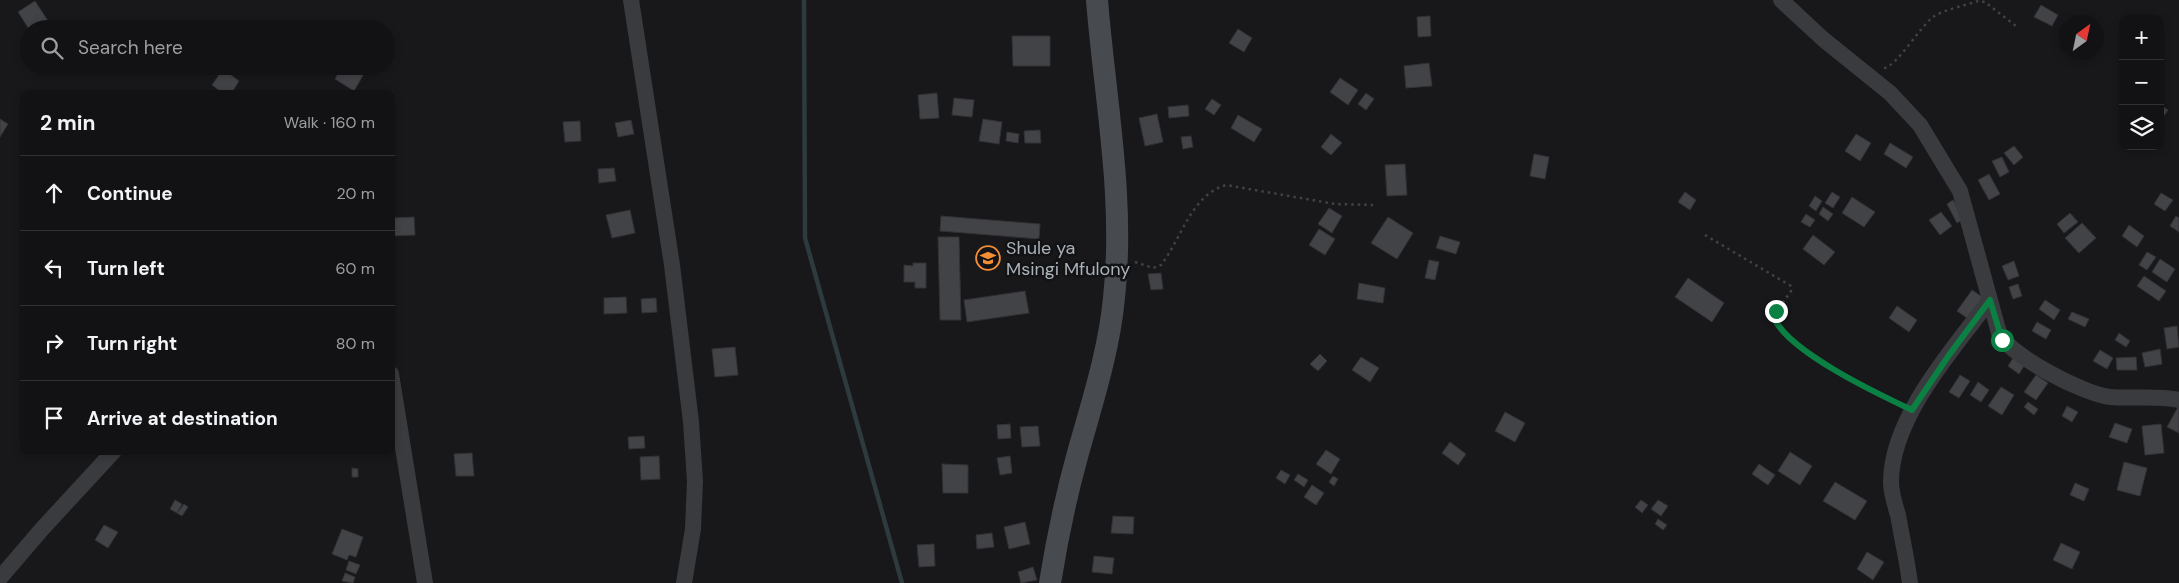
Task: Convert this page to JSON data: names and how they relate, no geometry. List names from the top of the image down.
{
  "places": {
    "school or university": ["Shule ya Msingi Mfulony"]
  },
  "north": "top right",
  "page": {
    "map_buttons": ["+", "−"],
    "search": "Search here",
    "heading": ["2 min", "Walk · 160 m"],
    "list": [
      ["Continue", "20 m"],
      ["Turn left", "60 m"],
      ["Turn right", "80 m"],
      "Arrive at destination"
    ]
  }
}
